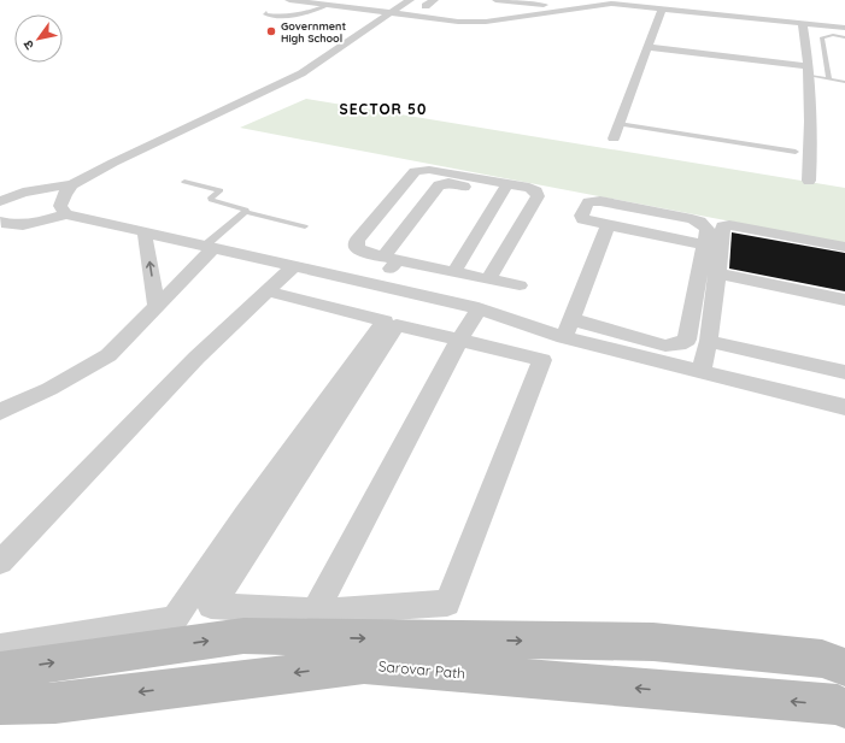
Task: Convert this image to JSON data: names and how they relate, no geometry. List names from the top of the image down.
{
  "streets": {
    "main road": ["Sarovar Path"]
  },
  "districts": ["SECTOR 50"],
  "places": ["Government High School"],
  "north": "bottom left"
}
